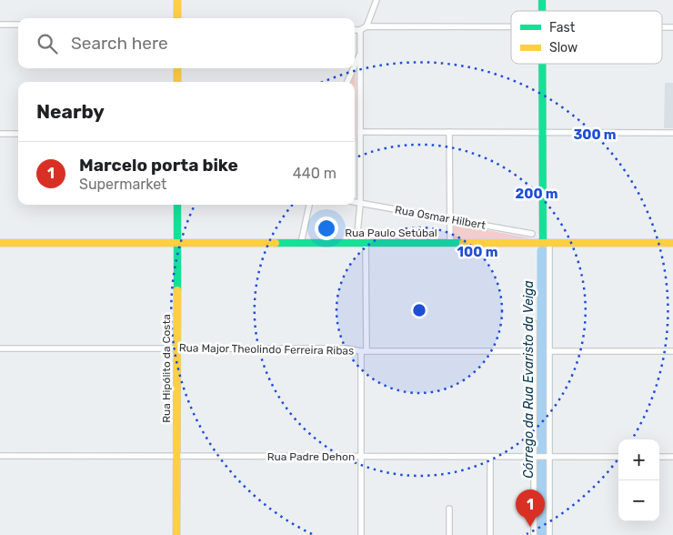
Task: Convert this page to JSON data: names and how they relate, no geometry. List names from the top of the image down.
{
  "streets": {
    "main road": ["Rua Paulo Setúbal", "Rua Hipólito da Costa"],
    "street": ["Rua Osmar Hilbert", "Rua Major Theolindo Ferreira Ribas", "Rua Padre Dehon"]
  },
  "crossings": [
    ["Rua Paulo Setúbal", "Rua Hipólito da Costa"],
    ["Rua Major Theolindo Ferreira Ribas", "Rua Hipólito da Costa"],
    ["Rua Hipólito da Costa", "Rua Padre Dehon"]
  ],
  "water": ["Córrego da Rua Evaristo da Veiga"],
  "legend": ["Fast", "Slow"],
  "page": {
    "search": "Search here",
    "heading": "Nearby",
    "list": [
      {
        "mark": "1",
        "name": "Marcelo porta bike",
        "note": "Supermarket",
        "value": "440 m"
      }
    ],
    "map_buttons": ["+", "−"],
    "pins": "1"
  },
  "rings": ["300 m", "200 m", "100 m"]
}
